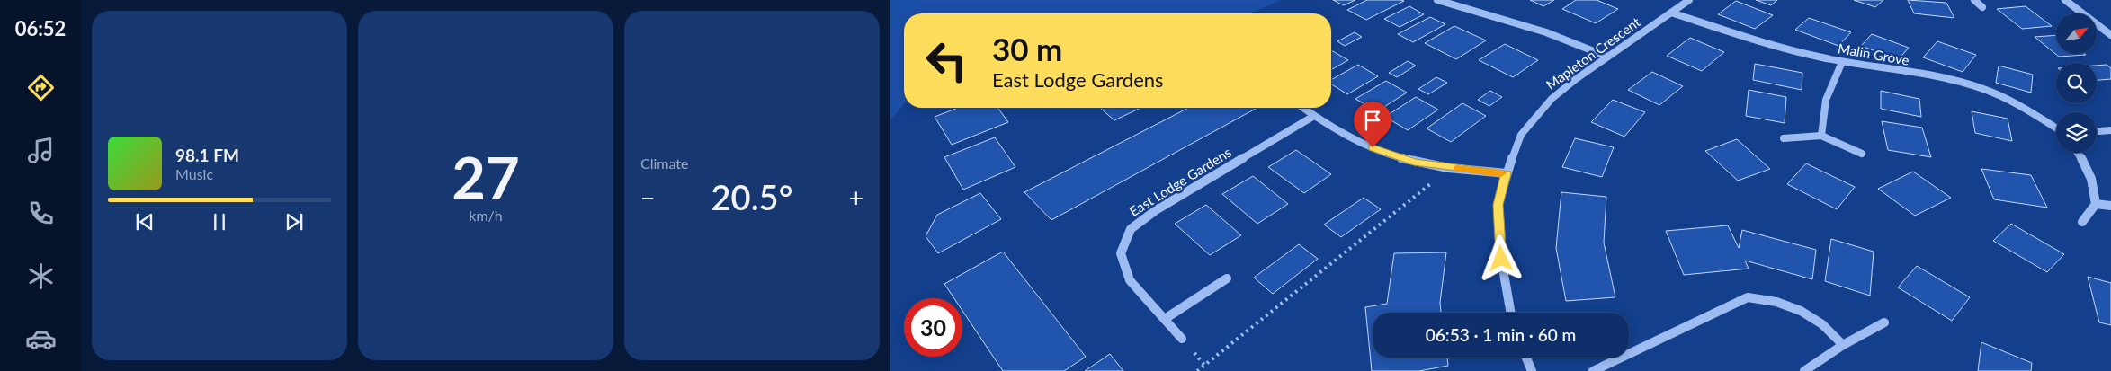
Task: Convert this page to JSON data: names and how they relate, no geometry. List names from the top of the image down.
{
  "streets": {
    "street": ["Mapleton Crescent", "Malin Grove", "East Lodge Gardens"]
  },
  "crossings": [
    ["Mapleton Crescent", "Malin Grove"]
  ],
  "north": "top right",
  "page": {
    "tabs": "06:52",
    "tile": [
      ["27", "km/h"],
      "Climate"
    ],
    "turn": ["30 m", "East Lodge Gardens"],
    "song": ["98.1 FM", "Music"],
    "heat": ["−", "20.5°", "+"],
    "limit": "30",
    "trip": "06:53 · 1 min · 60 m"
  }
}
